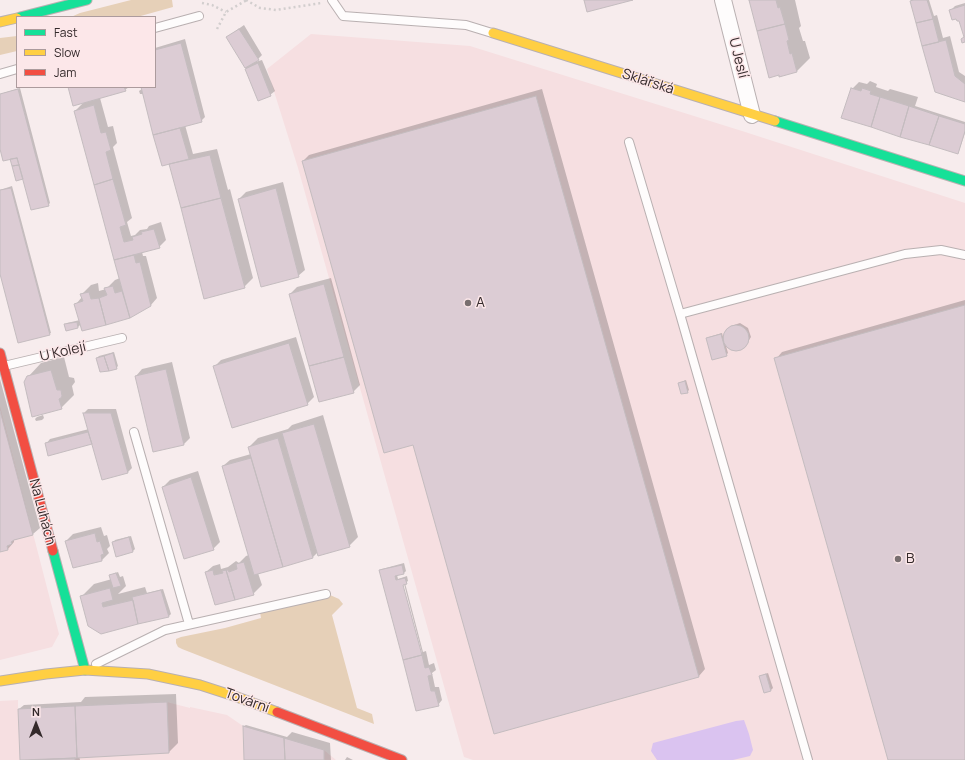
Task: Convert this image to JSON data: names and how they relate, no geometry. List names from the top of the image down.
{
  "streets": {
    "street": [
      "U Jeslí",
      "Sklářská",
      "Na Luhách",
      "Tovární"
    ],
    "lane": ["U Kolejí"]
  },
  "crossings": [
    ["U Jeslí", "Sklářská"],
    ["U Kolejí", "Na Luhách"],
    ["Na Luhách", "Tovární"]
  ],
  "places": ["A", "B"],
  "legend": ["Fast", "Slow", "Jam"],
  "north": "top"
}
